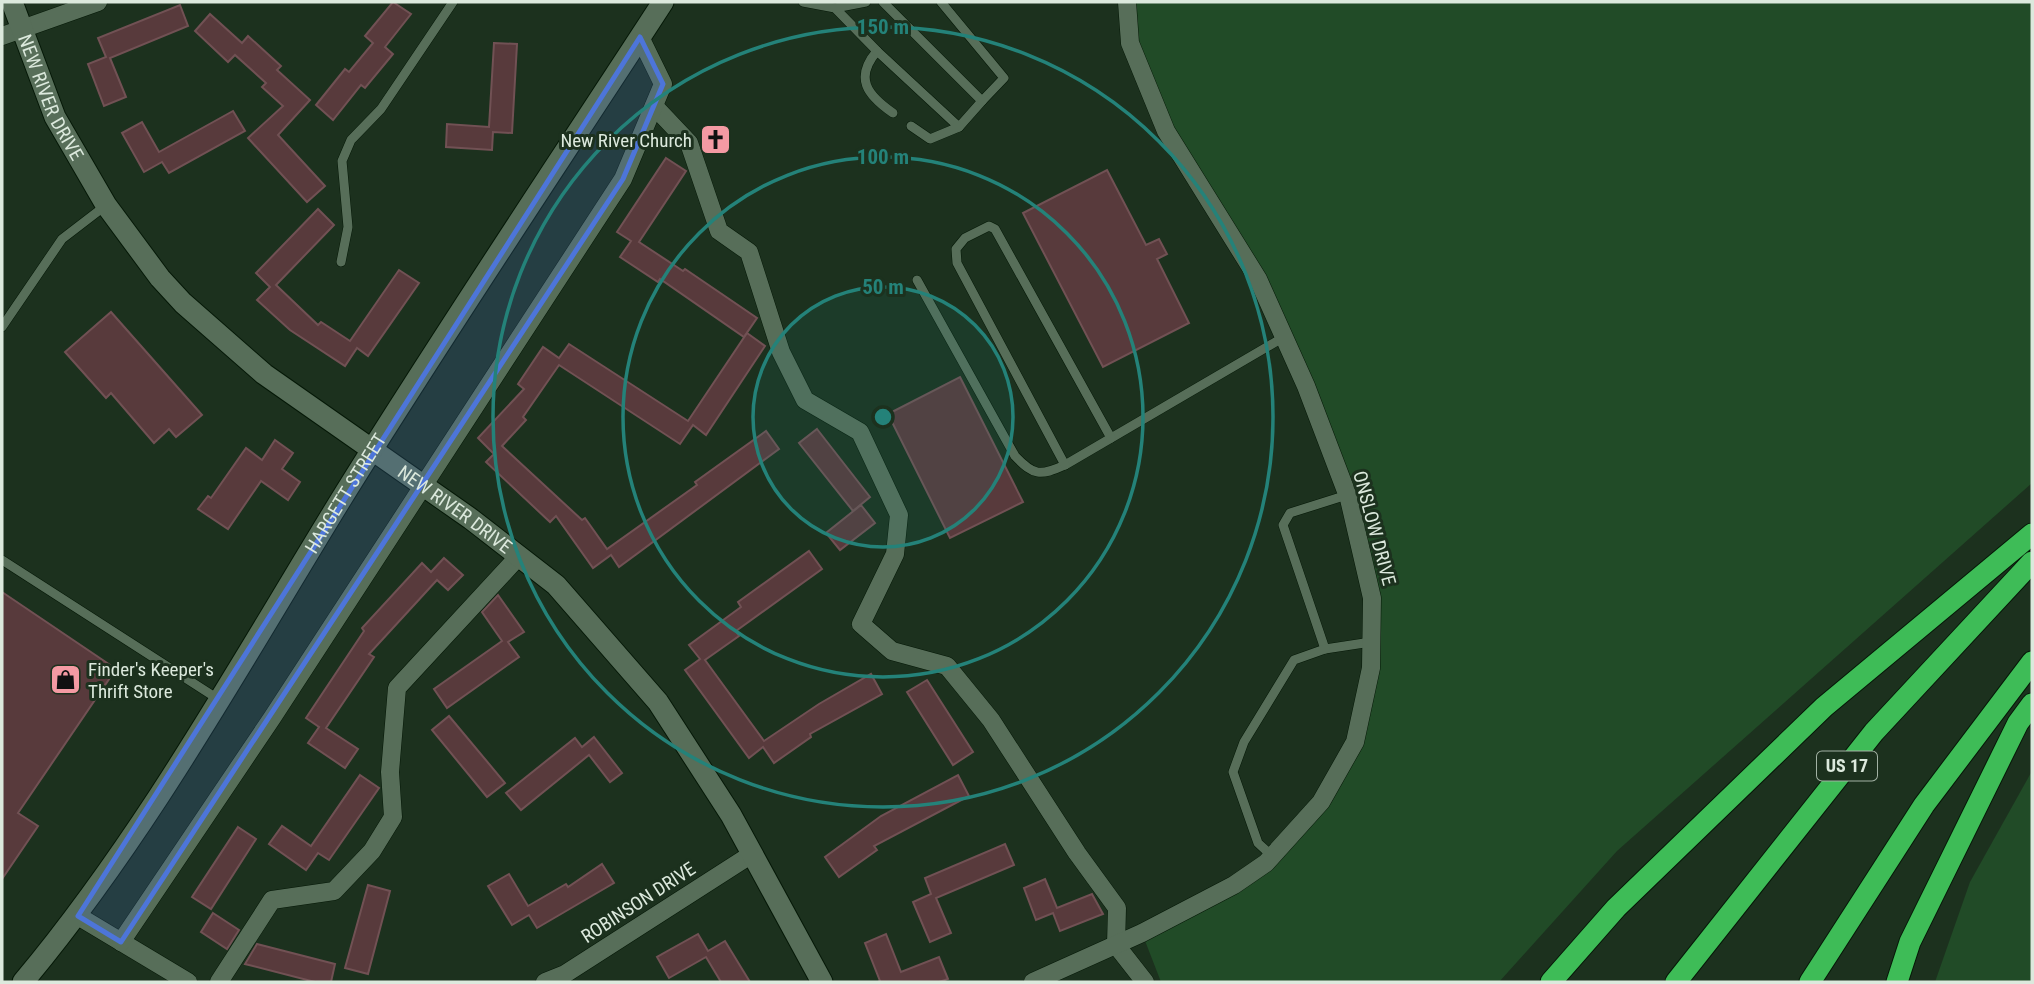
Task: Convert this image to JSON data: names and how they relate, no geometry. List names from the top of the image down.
{
  "streets": {
    "highway": ["US 17"],
    "street": [
      "NEW RIVER DRIVE",
      "HARGETT STREET",
      "ONSLOW DRIVE",
      "ROBINSON DRIVE"
    ]
  },
  "crossings": [
    ["NEW RIVER DRIVE", "HARGETT STREET"],
    ["NEW RIVER DRIVE", "ROBINSON DRIVE"]
  ],
  "places": {
    "church": ["New River Church"],
    "shop": ["Finder's Keeper's Thrift Store"]
  },
  "rings": ["150 m", "100 m", "50 m"]
}
